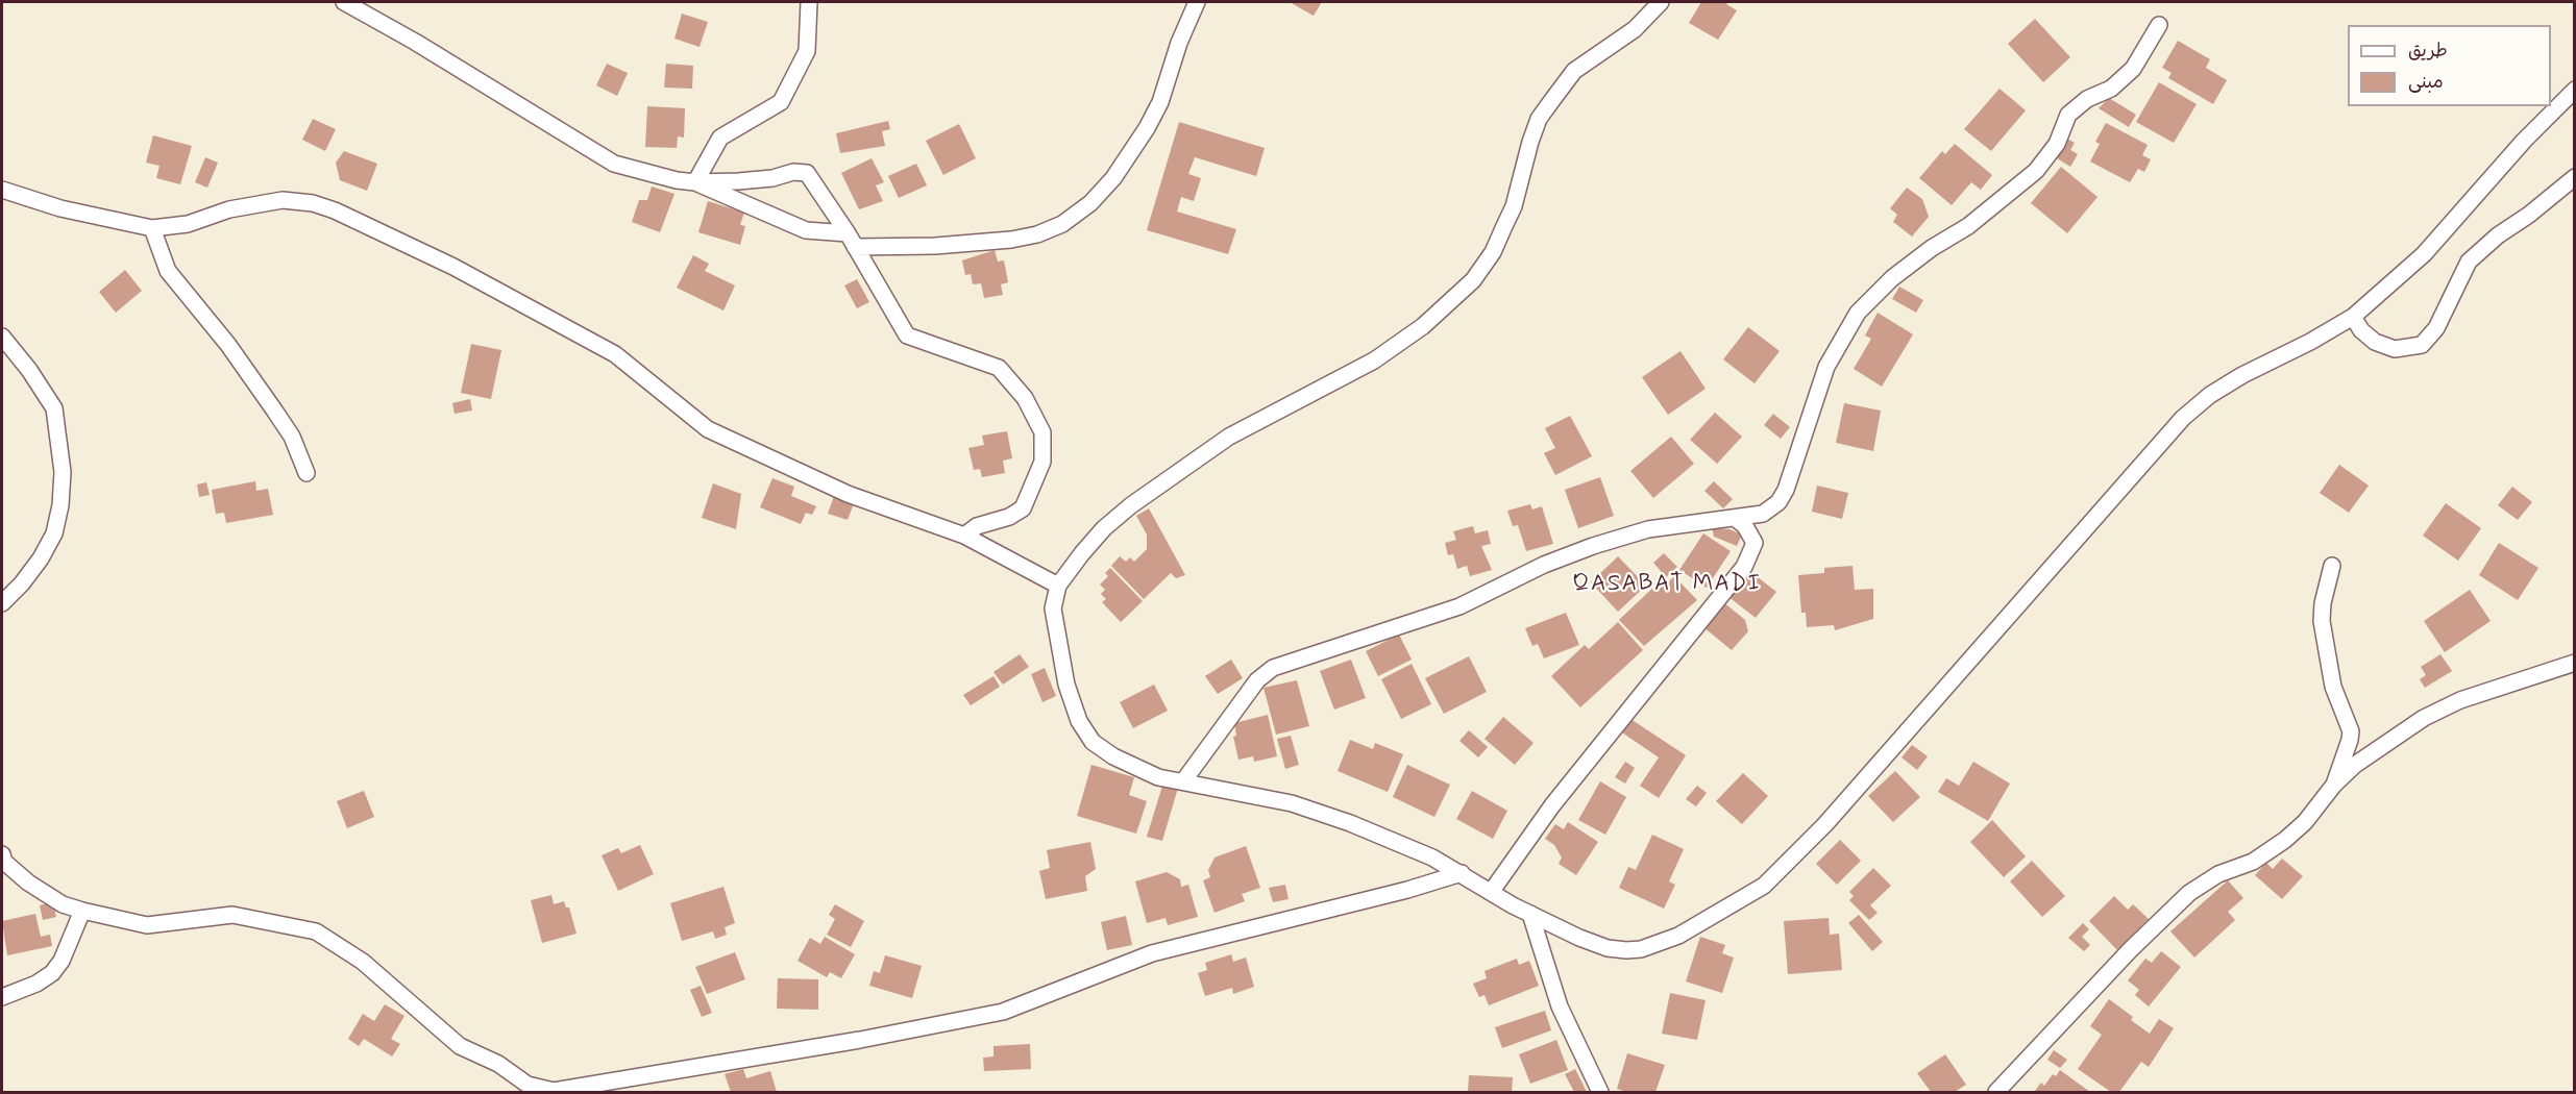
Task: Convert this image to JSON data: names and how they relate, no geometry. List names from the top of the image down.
{
  "districts": ["QASABAT MADI"],
  "legend": ["طريق", "مبنى"]
}
